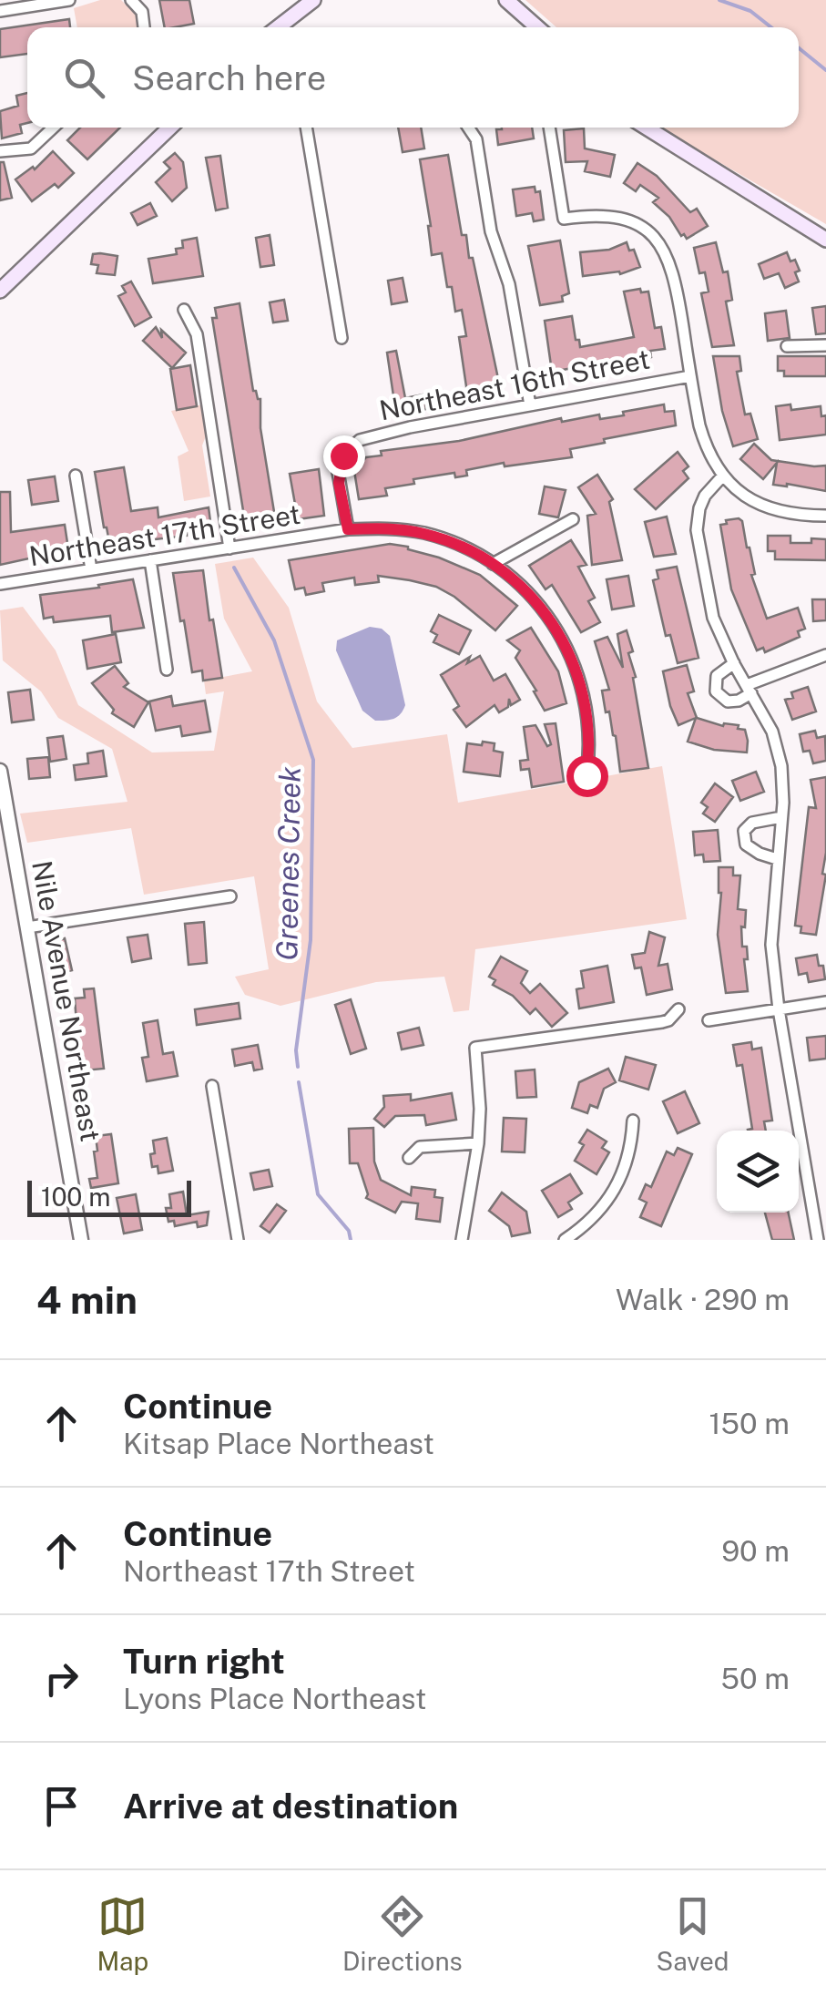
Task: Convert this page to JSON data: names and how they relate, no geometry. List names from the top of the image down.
{
  "streets": {
    "street": ["Northeast 16th Street", "Northeast 17th Street", "Nile Avenue Northeast"]
  },
  "crossings": [
    ["Northeast 16th Street", "Northeast 17th Street"]
  ],
  "water": ["Greenes Creek"],
  "scale_bar": "100 m",
  "page": {
    "search": "Search here",
    "scale": "100 m",
    "heading": ["4 min", "Walk · 290 m"],
    "list": [
      ["Continue", "Kitsap Place Northeast", "150 m"],
      ["Continue", "Northeast 17th Street", "90 m"],
      ["Turn right", "Lyons Place Northeast", "50 m"],
      "Arrive at destination"
    ],
    "nav": ["Map", "Directions", "Saved"]
  }
}
